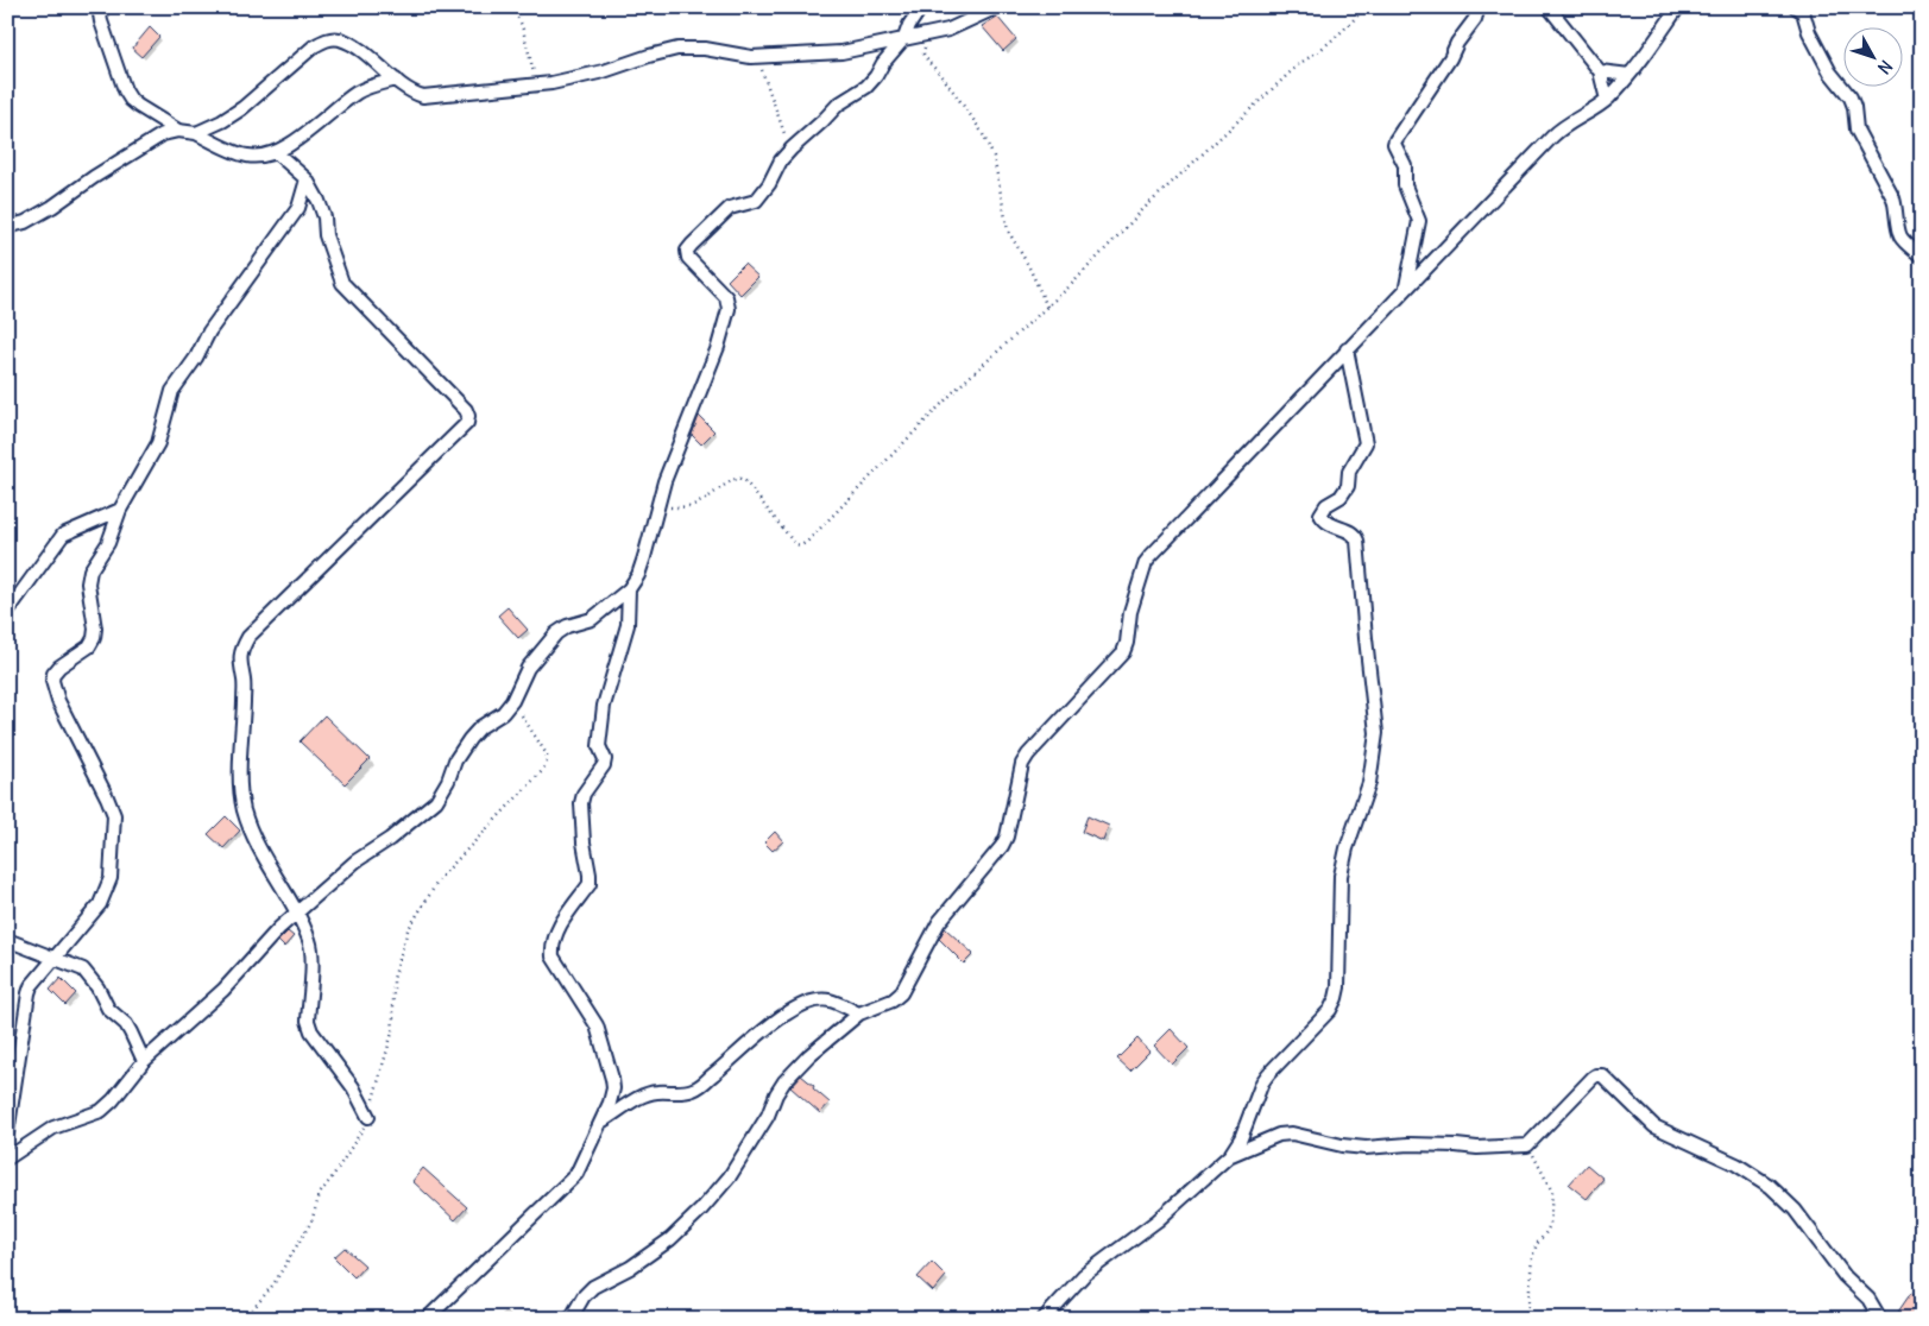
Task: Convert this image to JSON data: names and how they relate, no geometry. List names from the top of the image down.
{
  "north": "bottom right"
}
